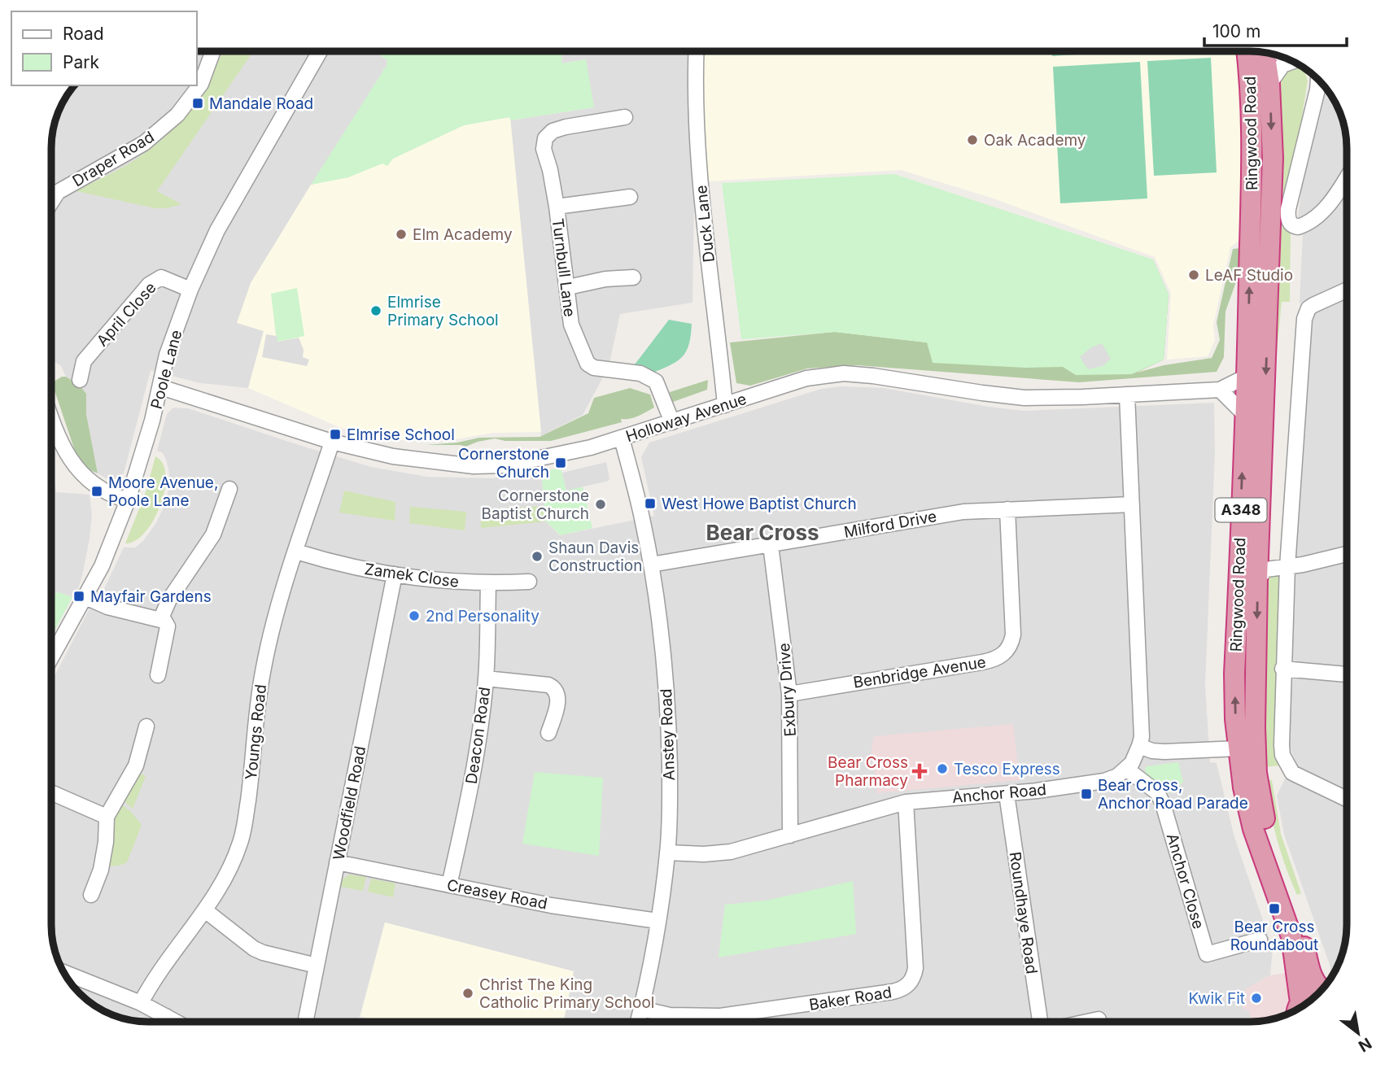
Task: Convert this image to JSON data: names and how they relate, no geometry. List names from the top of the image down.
{
  "streets": {
    "highway": ["Ringwood Road", "A348"],
    "street": [
      "Draper Road",
      "Duck Lane",
      "Turnbull Lane",
      "April Close",
      "Poole Lane",
      "Holloway Avenue",
      "Milford Drive",
      "Zamek Close",
      "Benbridge Avenue",
      "Exbury Drive",
      "Youngs Road",
      "Anstey Road",
      "Deacon Road",
      "Anchor Road",
      "Woodfield Road",
      "Anchor Close",
      "Creasey Road",
      "Roundhaye Road",
      "Baker Road"
    ]
  },
  "crossings": [
    ["Ringwood Road", "Holloway Avenue"],
    ["Duck Lane", "Holloway Avenue"],
    ["Turnbull Lane", "Holloway Avenue"],
    ["April Close", "Poole Lane"],
    ["Poole Lane", "Holloway Avenue"],
    ["Holloway Avenue", "Youngs Road"],
    ["Holloway Avenue", "Anstey Road"],
    ["Milford Drive", "Benbridge Avenue"],
    ["Milford Drive", "Exbury Drive"],
    ["Milford Drive", "Anstey Road"],
    ["Zamek Close", "Youngs Road"],
    ["Zamek Close", "Deacon Road"],
    ["Zamek Close", "Woodfield Road"],
    ["Benbridge Avenue", "Exbury Drive"],
    ["Exbury Drive", "Anchor Road"],
    ["Anstey Road", "Anchor Road"],
    ["Anstey Road", "Creasey Road"],
    ["Anstey Road", "Baker Road"],
    ["Deacon Road", "Creasey Road"],
    ["Anchor Road", "Anchor Close"],
    ["Anchor Road", "Roundhaye Road"],
    ["Anchor Road", "Baker Road"],
    ["Woodfield Road", "Creasey Road"]
  ],
  "districts": ["Bear Cross"],
  "places": {
    "transit": [
      "Mandale Road",
      "Elmrise School",
      "Cornerstone Church",
      "Moore Avenue, Poole Lane",
      "West Howe Baptist Church",
      "Mayfair Gardens",
      "Bear Cross, Anchor Road Parade",
      "Bear Cross Roundabout"
    ],
    "other": [
      "Oak Academy",
      "Elm Academy",
      "LeAF Studio",
      "Elmrise Primary School",
      "Cornerstone Baptist Church",
      "Shaun Davis Construction",
      "2nd Personality",
      "Tesco Express",
      "Christ The King Catholic Primary School",
      "Kwik Fit"
    ],
    "health": ["Bear Cross Pharmacy"]
  },
  "legend": ["Road", "Park"],
  "scale_bar": "100 m",
  "north": "bottom right"
}
